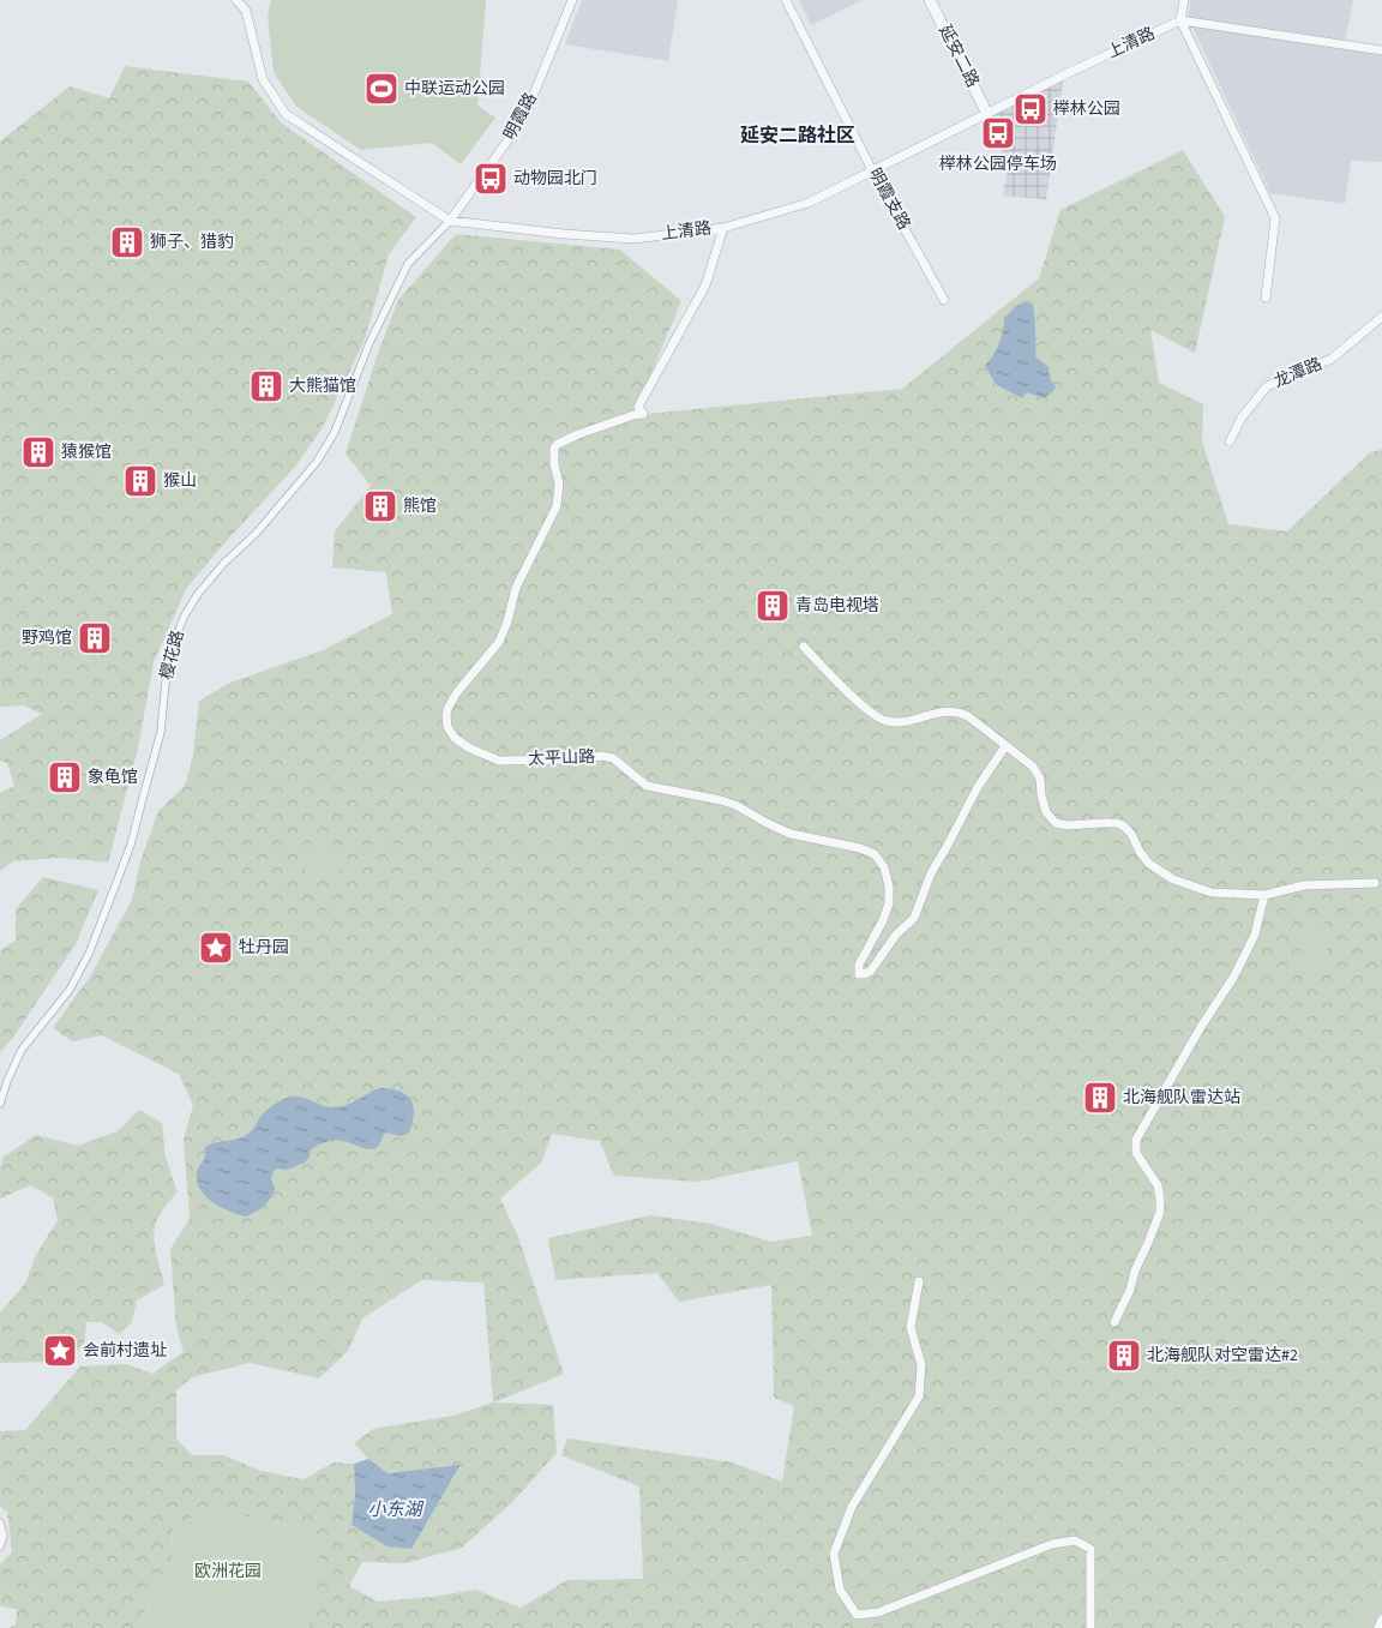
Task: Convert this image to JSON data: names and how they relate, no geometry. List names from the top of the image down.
{
  "streets": {
    "street": [
      "上清路",
      "延安二路",
      "明霞路",
      "明霞支路",
      "龙潭路",
      "樱花路",
      "太平山路"
    ]
  },
  "crossings": [
    ["上清路", "延安二路"],
    ["上清路", "明霞路"],
    ["上清路", "明霞支路"],
    ["上清路", "樱花路"],
    ["上清路", "太平山路"],
    ["明霞路", "樱花路"]
  ],
  "districts": ["延安二路社区"],
  "water": ["小东湖"],
  "parks": ["欧洲花园"],
  "places": {
    "sports": ["中联运动公园"],
    "bus stop": ["榉林公园", "榉林公园停车场", "动物园北门"],
    "building": [
      "狮子、猎豹",
      "大熊猫馆",
      "猿猴馆",
      "猴山",
      "熊馆",
      "青岛电视塔",
      "野鸡馆",
      "象龟馆",
      "北海舰队雷达站",
      "北海舰队对空雷达#2"
    ],
    "place": ["牡丹园", "会前村遗址"]
  }
}
